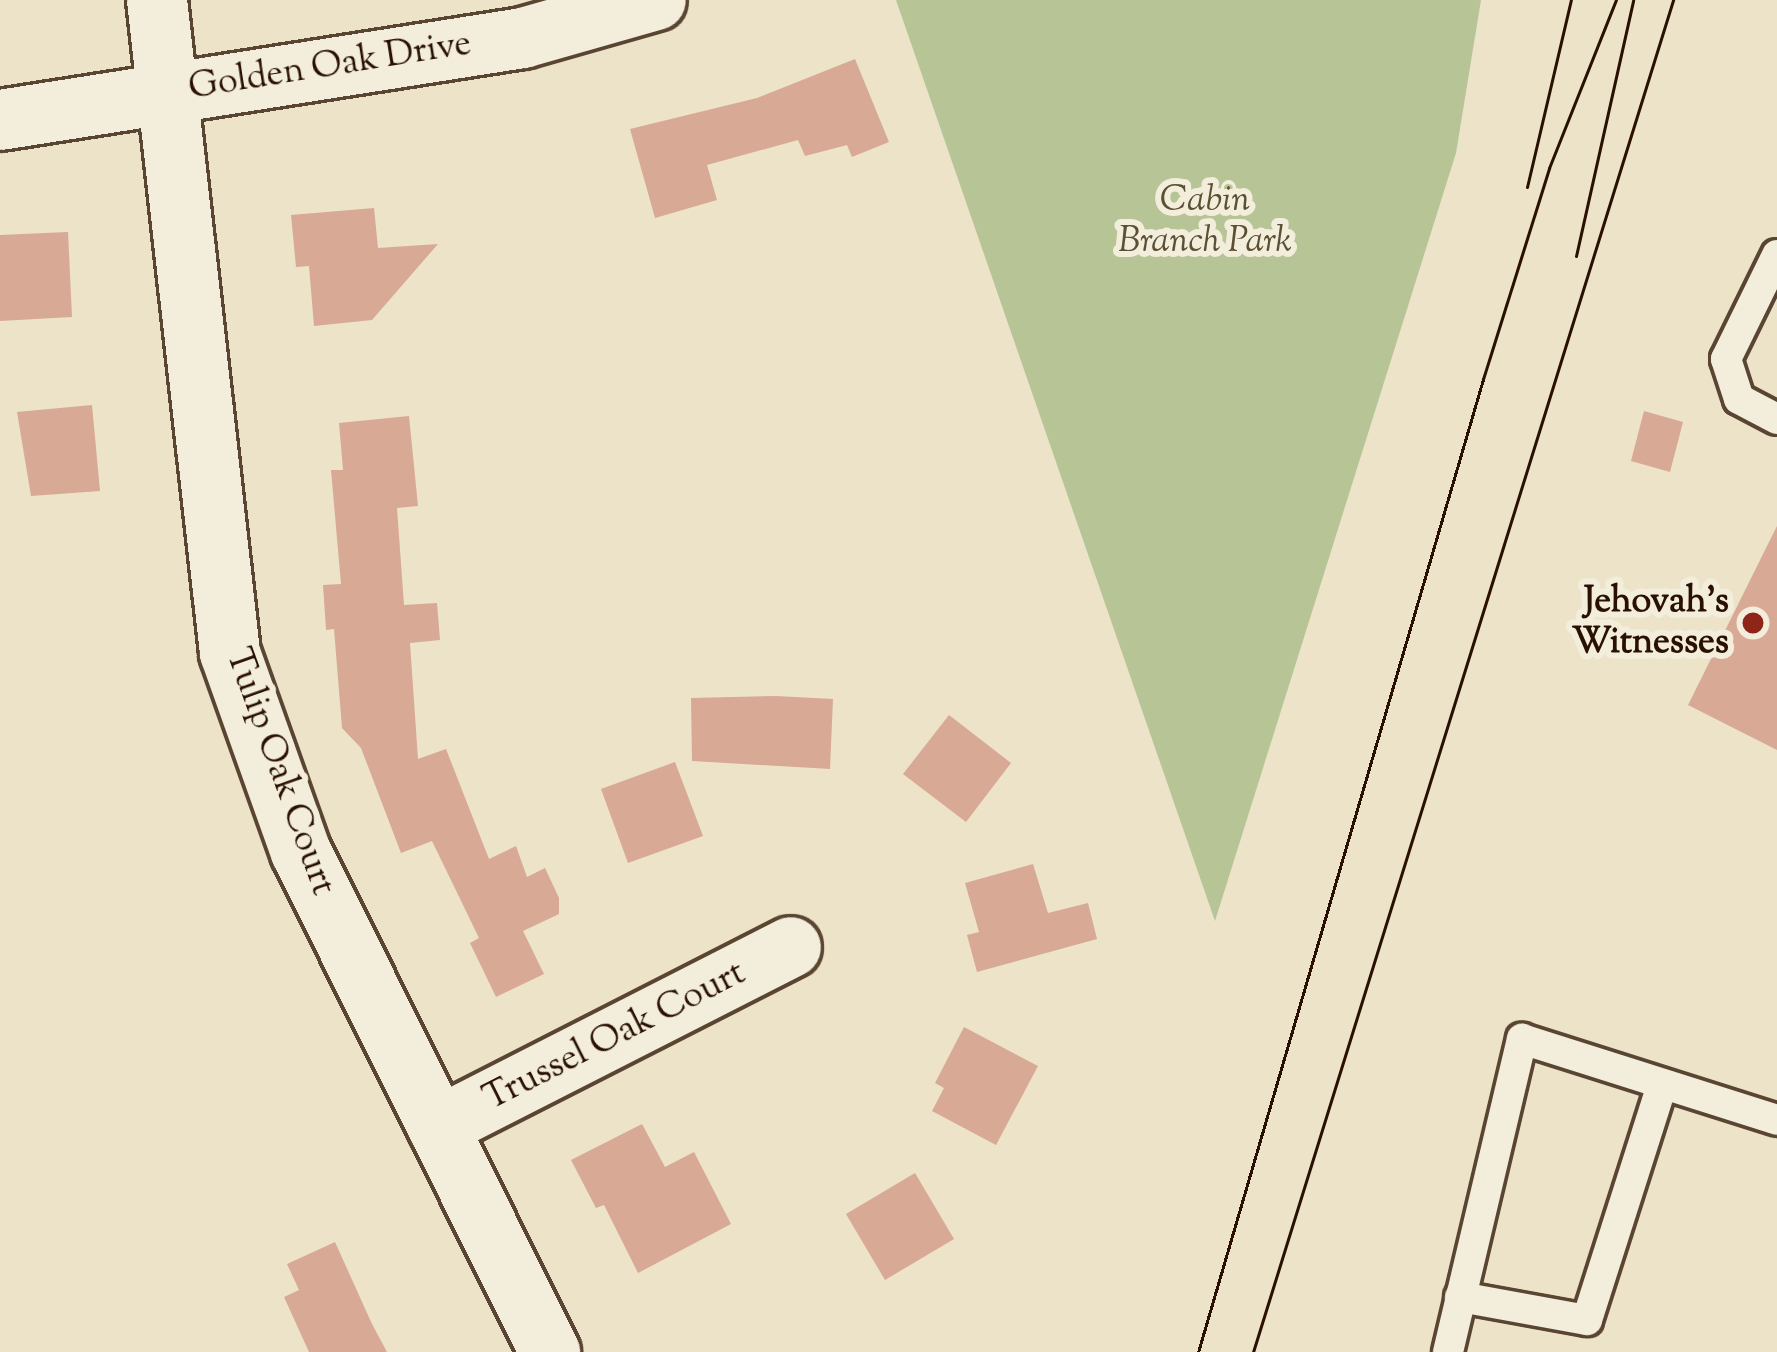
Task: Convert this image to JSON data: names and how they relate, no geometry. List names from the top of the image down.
{
  "streets": {
    "street": ["Golden Oak Drive", "Tulip Oak Court", "Trussel Oak Court"]
  },
  "crossings": [
    ["Golden Oak Drive", "Tulip Oak Court"],
    ["Tulip Oak Court", "Trussel Oak Court"]
  ],
  "parks": ["Cabin Branch Park"],
  "places": ["Jehovah's Witnesses"]
}
